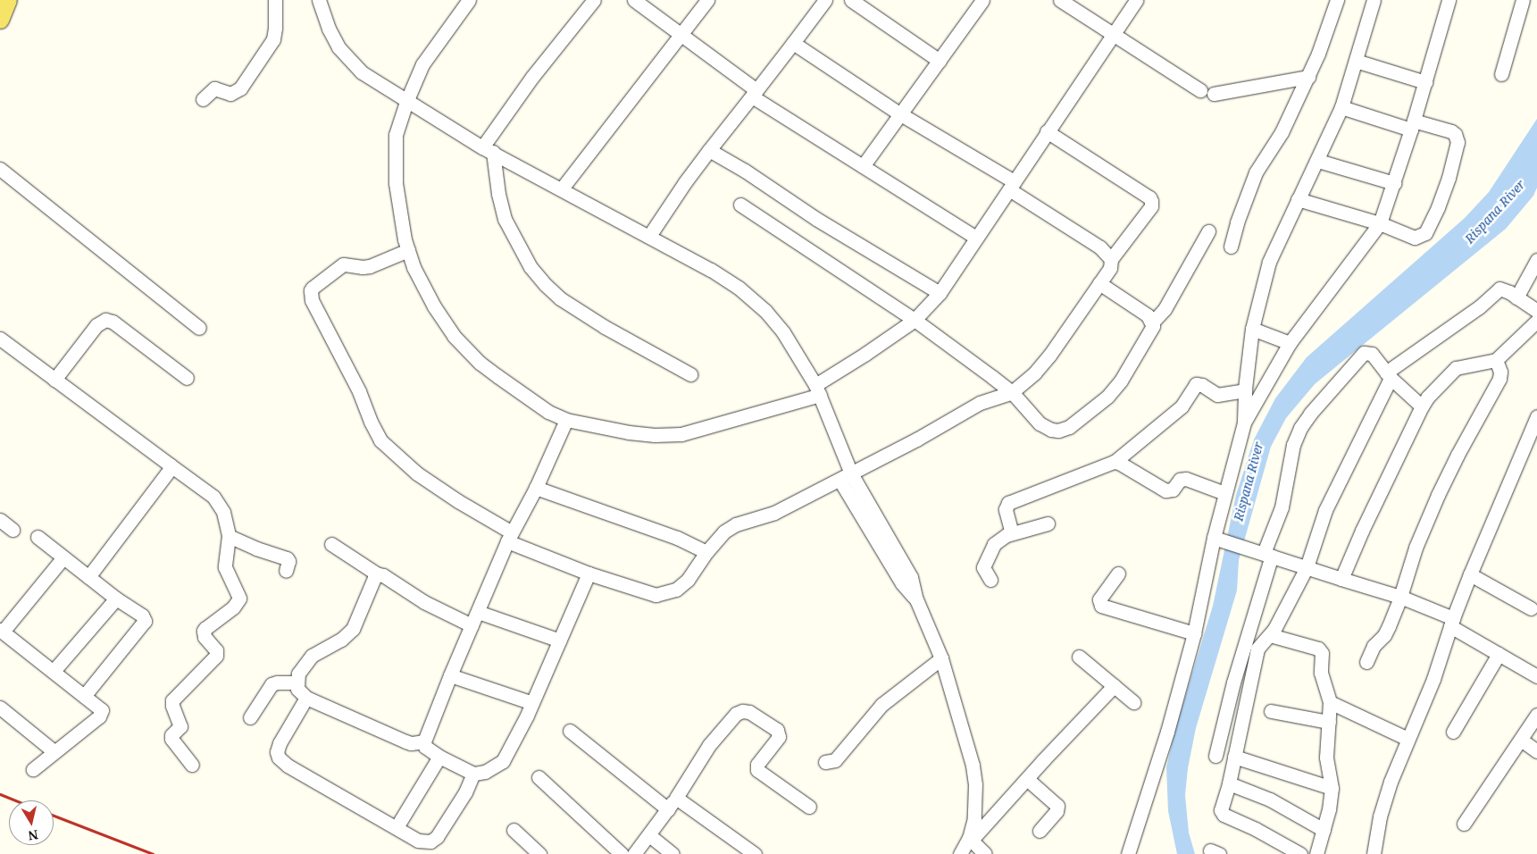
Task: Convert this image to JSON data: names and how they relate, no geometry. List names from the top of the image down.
{
  "water": ["Rispana River"],
  "north": "bottom"
}
